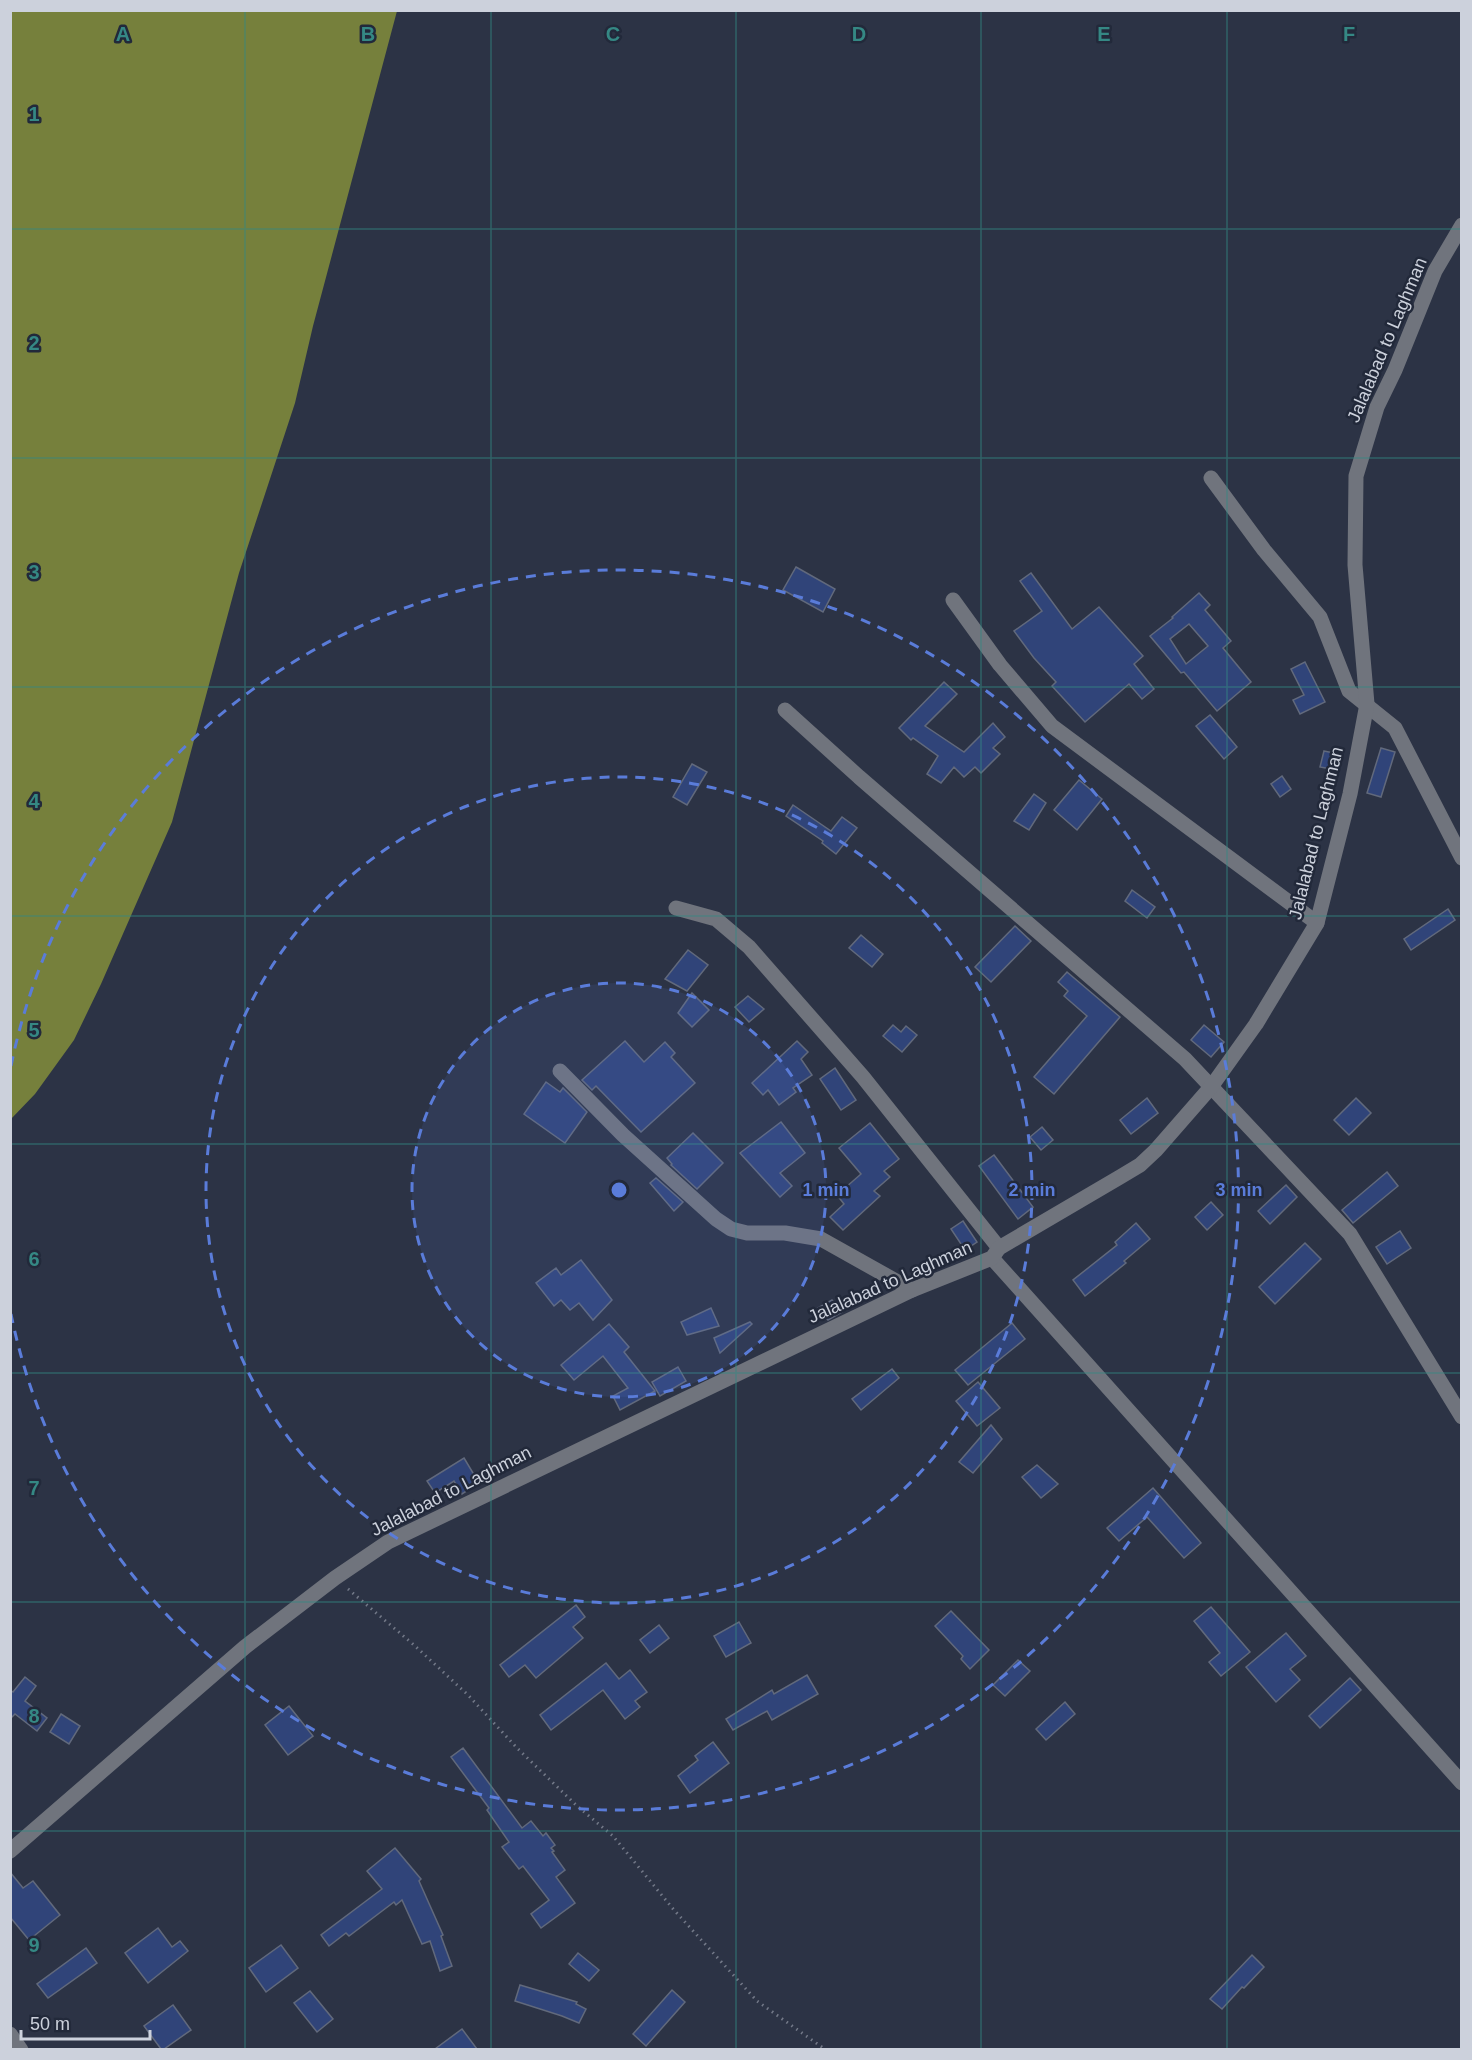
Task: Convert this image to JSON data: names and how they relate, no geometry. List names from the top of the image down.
{
  "streets": {
    "street": ["Jalalabad to Laghman"]
  },
  "scale_bar": "50 m",
  "grid": {
    "columns": [
      "A",
      "B",
      "C",
      "D",
      "E",
      "F"
    ],
    "rows": [
      "1",
      "2",
      "3",
      "4",
      "5",
      "6",
      "7",
      "8",
      "9"
    ]
  },
  "rings": ["1 min", "2 min", "3 min"]
}
